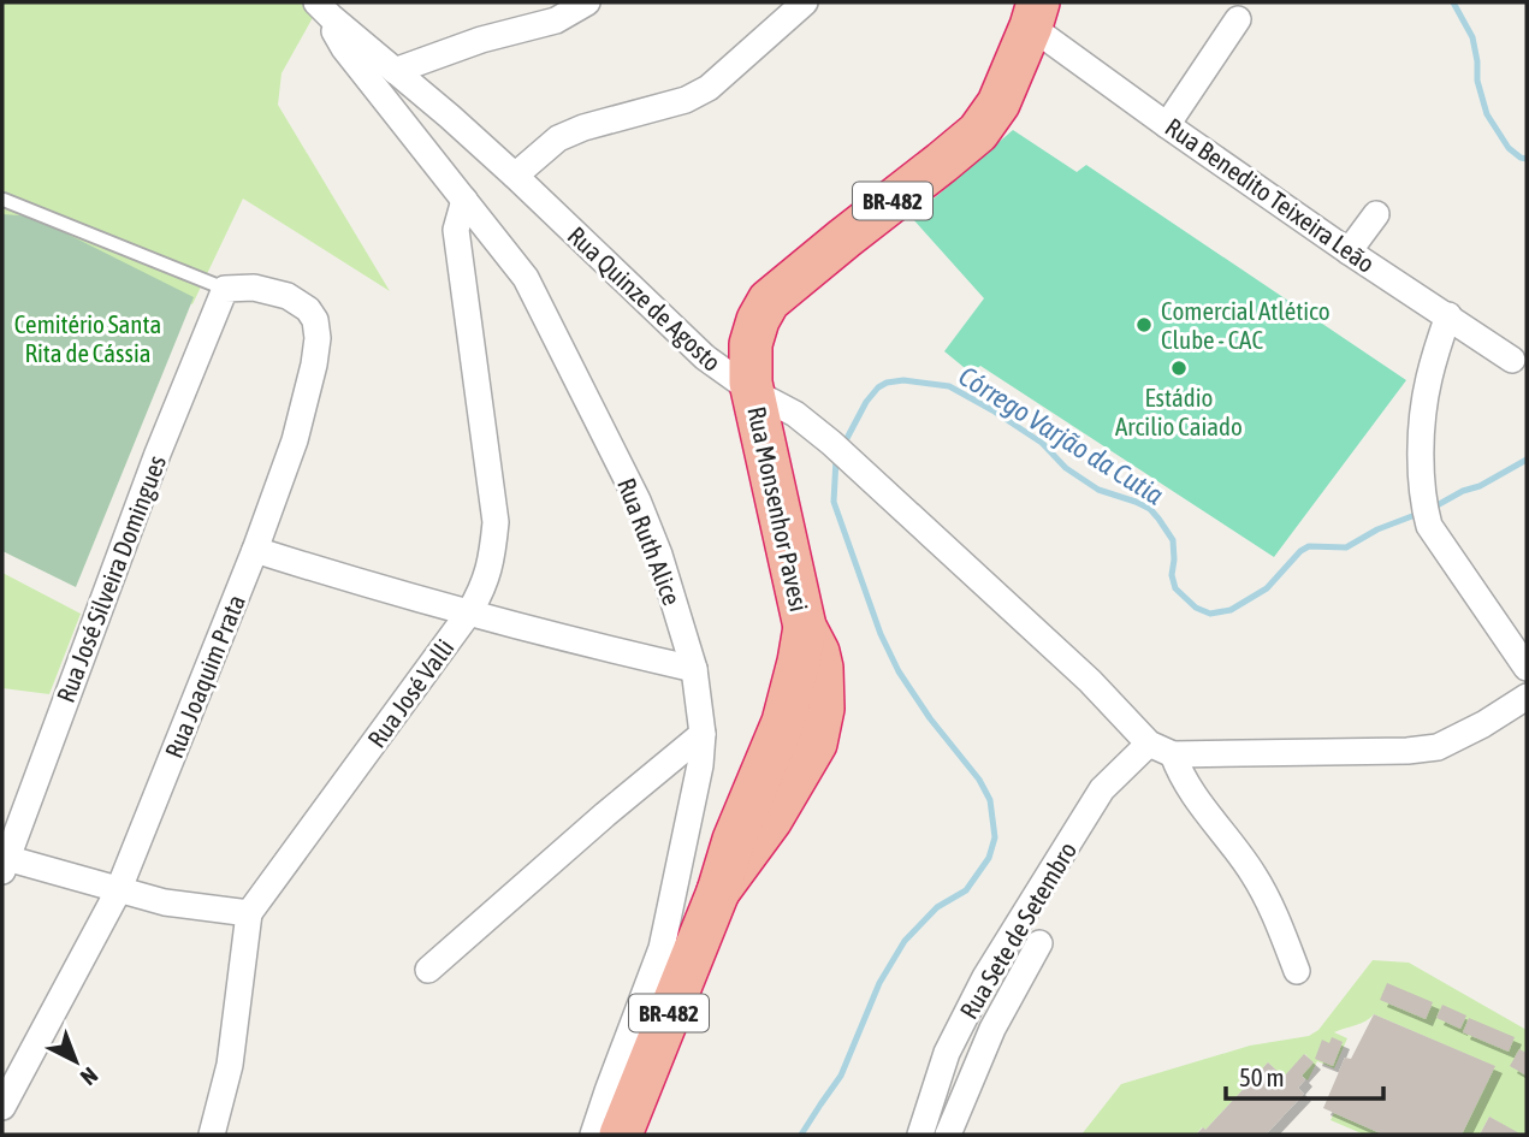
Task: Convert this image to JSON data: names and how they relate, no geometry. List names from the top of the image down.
{
  "streets": {
    "highway": ["BR-482", "Rua Monsenhor Pavesi"],
    "street": [
      "Rua Benedito Teixeira Leão",
      "Rua Quinze de Agosto",
      "Rua Ruth Alice",
      "Rua José Silveira Domingues",
      "Rua Joaquim Prata",
      "Rua José Valli",
      "Rua Sete de Setembro"
    ]
  },
  "crossings": [
    ["Rua Benedito Teixeira Leão", "BR-482"],
    ["BR-482", "Rua Quinze de Agosto"],
    ["BR-482", "Rua Monsenhor Pavesi"],
    ["Rua Quinze de Agosto", "Rua Monsenhor Pavesi"],
    ["Rua Quinze de Agosto", "Rua Ruth Alice"],
    ["Rua Quinze de Agosto", "Rua Sete de Setembro"],
    ["Rua Ruth Alice", "Rua José Valli"],
    ["Rua José Silveira Domingues", "Rua Joaquim Prata"]
  ],
  "water": ["Córrego Varjão da Cutia"],
  "parks": ["Cemitério Santa Rita de Cássia"],
  "places": ["Comercial Atlético Clube - CAC", "Estádio Arcilio Caiado"],
  "scale_bar": "50 m",
  "north": "bottom right"
}
